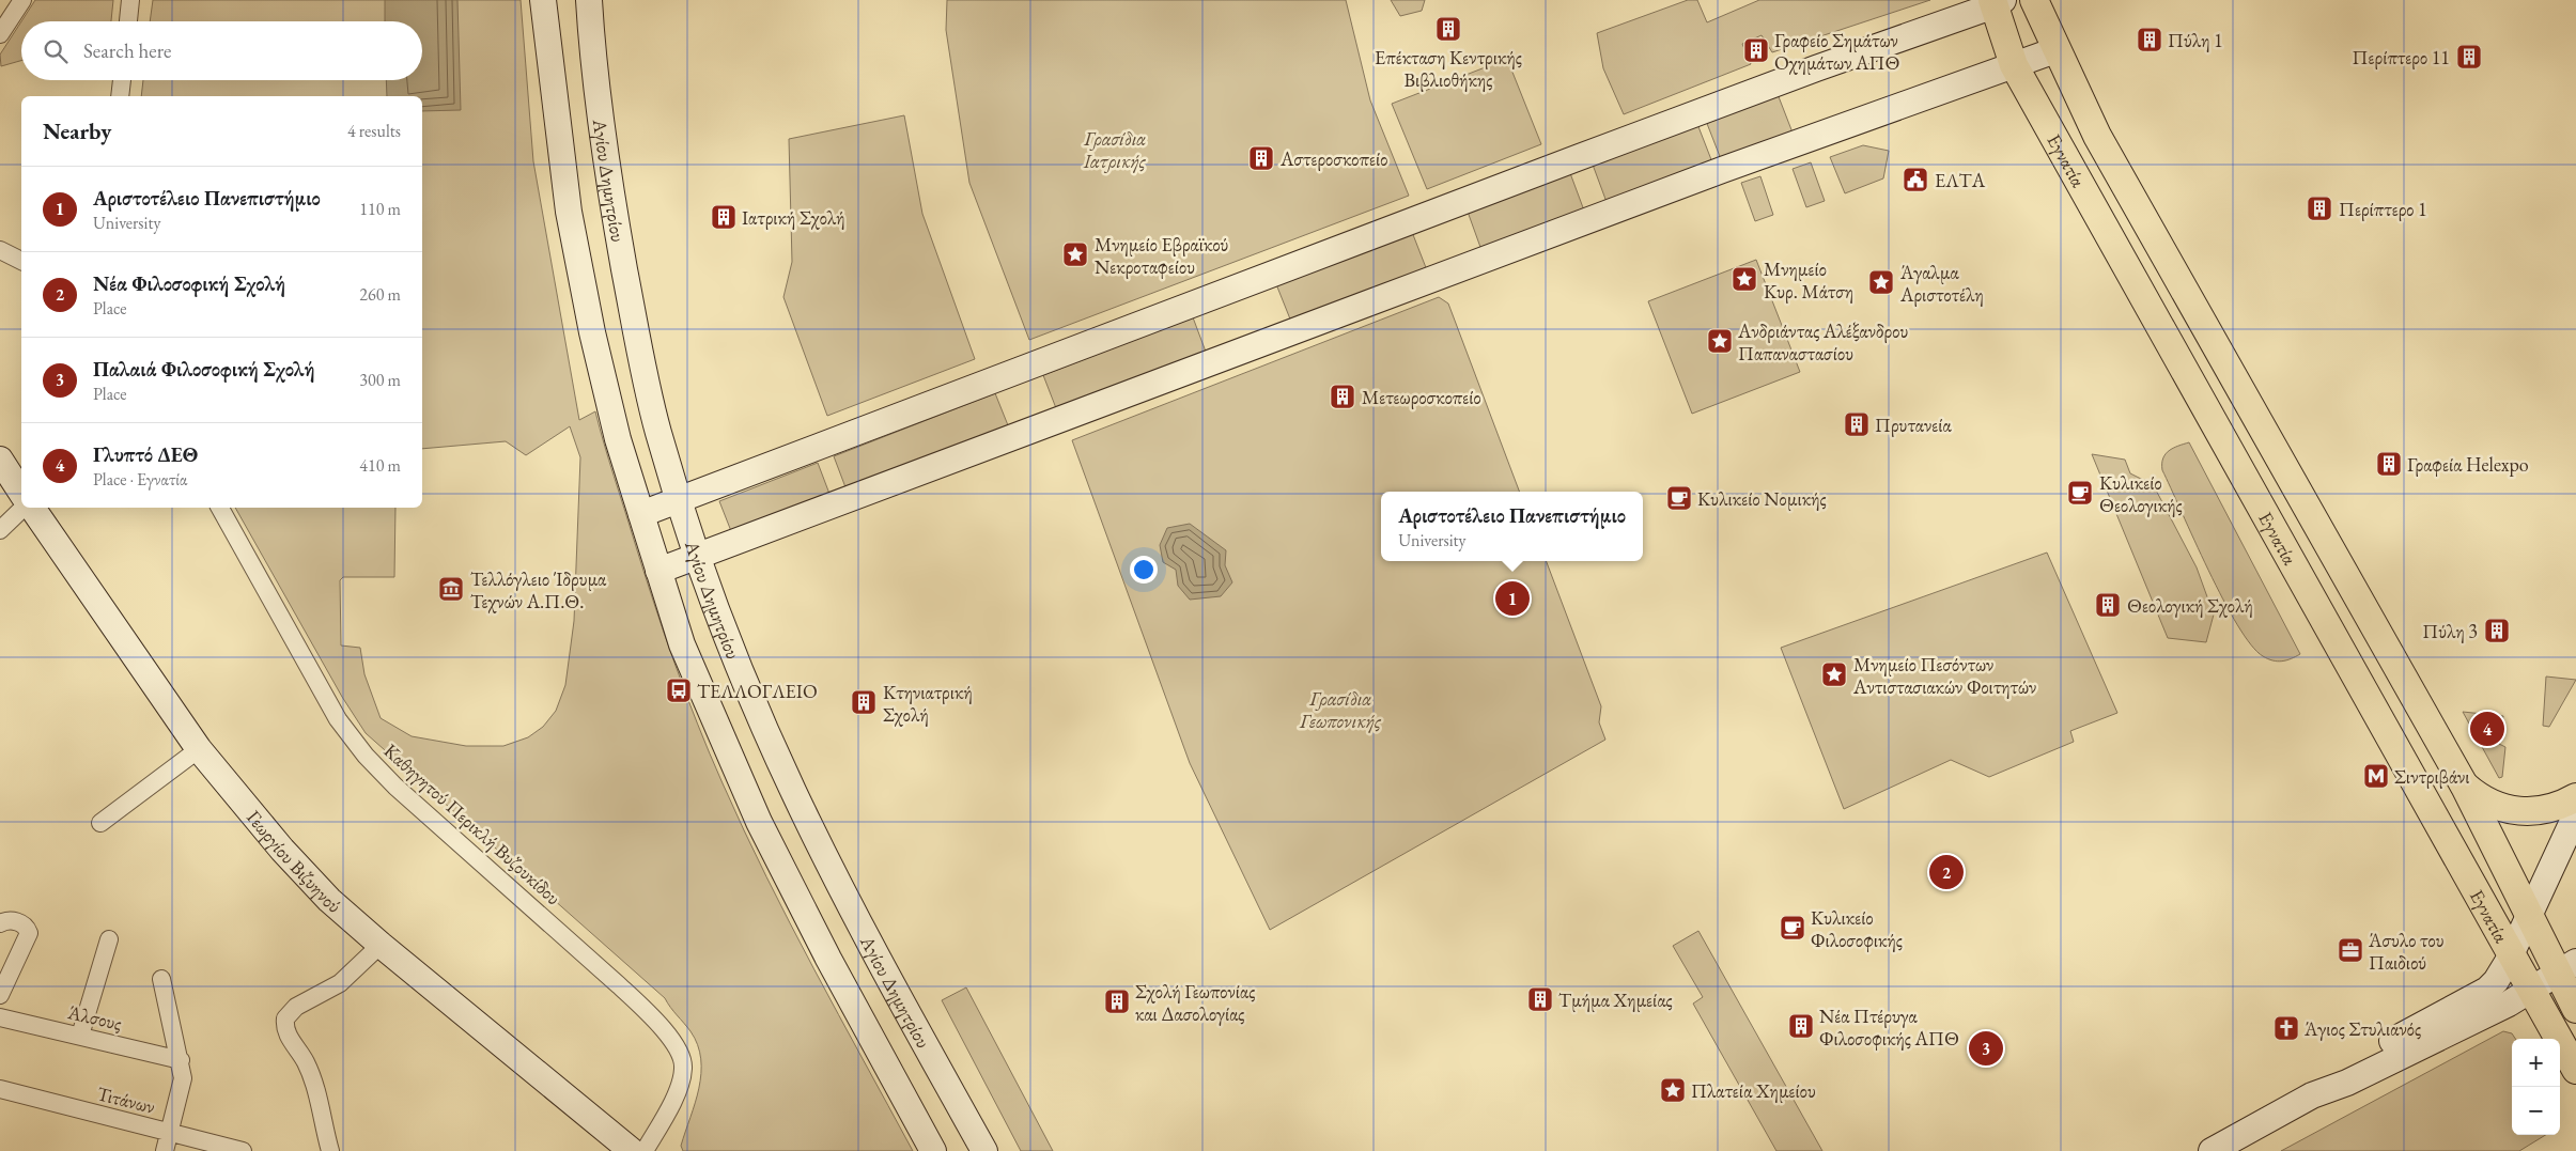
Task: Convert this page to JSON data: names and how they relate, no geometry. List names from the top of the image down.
{
  "streets": {
    "main road": ["Εγνατία"],
    "street": [
      "Αγίου Δημητρίου",
      "Καθηγητού Περικλή Βυζουκίδου",
      "Γεωργίου Βιζυηνού",
      "Άλσους",
      "Τιτάνων"
    ]
  },
  "parks": ["Γρασίδια Ιατρικής", "Γρασίδια Γεωπονικής"],
  "places": {
    "building": [
      "Επέκταση Κεντρικής Βιβλιοθήκης",
      "Πύλη 1",
      "Γραφείο Σημάτων Οχημάτων ΑΠΘ",
      "Περίπτερο 11",
      "Αστεροσκοπείο",
      "Περίπτερο 1",
      "Ιατρική Σχολή",
      "Μετεωροσκοπείο",
      "Πρυτανεία",
      "Γραφεία Helexpo",
      "Θεολογική Σχολή",
      "Πύλη 3",
      "Κτηνιατρική Σχολή",
      "Τμήμα Χημείας",
      "Σχολή Γεωπονίας και Δασολογίας",
      "Νέα Πτέρυγα Φιλοσοφικής ΑΠΘ"
    ],
    "public building": ["ΕΛΤΑ"],
    "place": [
      "Μνημείο Εβραϊκού Νεκροταφείου",
      "Μνημείο Κυρ. Μάτση",
      "Άγαλμα Αριστοτέλη",
      "Ανδριάντας Αλέξανδρου Παπαναστασίου",
      "Μνημείο Πεσόντων Αντιστασιακών Φοιτητών",
      "Πλατεία Χημείου"
    ],
    "cafe": ["Κυλικείο Θεολογικής", "Κυλικείο Νομικής", "Κυλικείο Φιλοσοφικής"],
    "museum": ["Τελλόγλειο Ίδρυμα Τεχνών Α.Π.Θ."],
    "bus stop": ["ΤΕΛΛΟΓΛΕΙΟ"],
    "metro station": ["Σιντριβάνι"],
    "office": ["Άσυλο του Παιδιού"],
    "church": ["Άγιος Στυλιανός"]
  },
  "page": {
    "search": "Search here",
    "heading": ["Nearby", "4 results"],
    "list": [
      {
        "mark": "1",
        "name": "Αριστοτέλειο Πανεπιστήμιο",
        "note": "University",
        "value": "110 m"
      },
      {
        "mark": "2",
        "name": "Νέα Φιλοσοφική Σχολή",
        "note": "Place",
        "value": "260 m"
      },
      {
        "mark": "3",
        "name": "Παλαιά Φιλοσοφική Σχολή",
        "note": "Place",
        "value": "300 m"
      },
      {
        "mark": "4",
        "name": "Γλυπτό ΔΕΘ",
        "note": "Place · Εγνατία",
        "value": "410 m"
      }
    ],
    "popup": ["Αριστοτέλειο Πανεπιστήμιο", "University"],
    "pins": [
      "1",
      "4",
      "2",
      "3"
    ],
    "map_buttons": ["+", "−"]
  }
}
